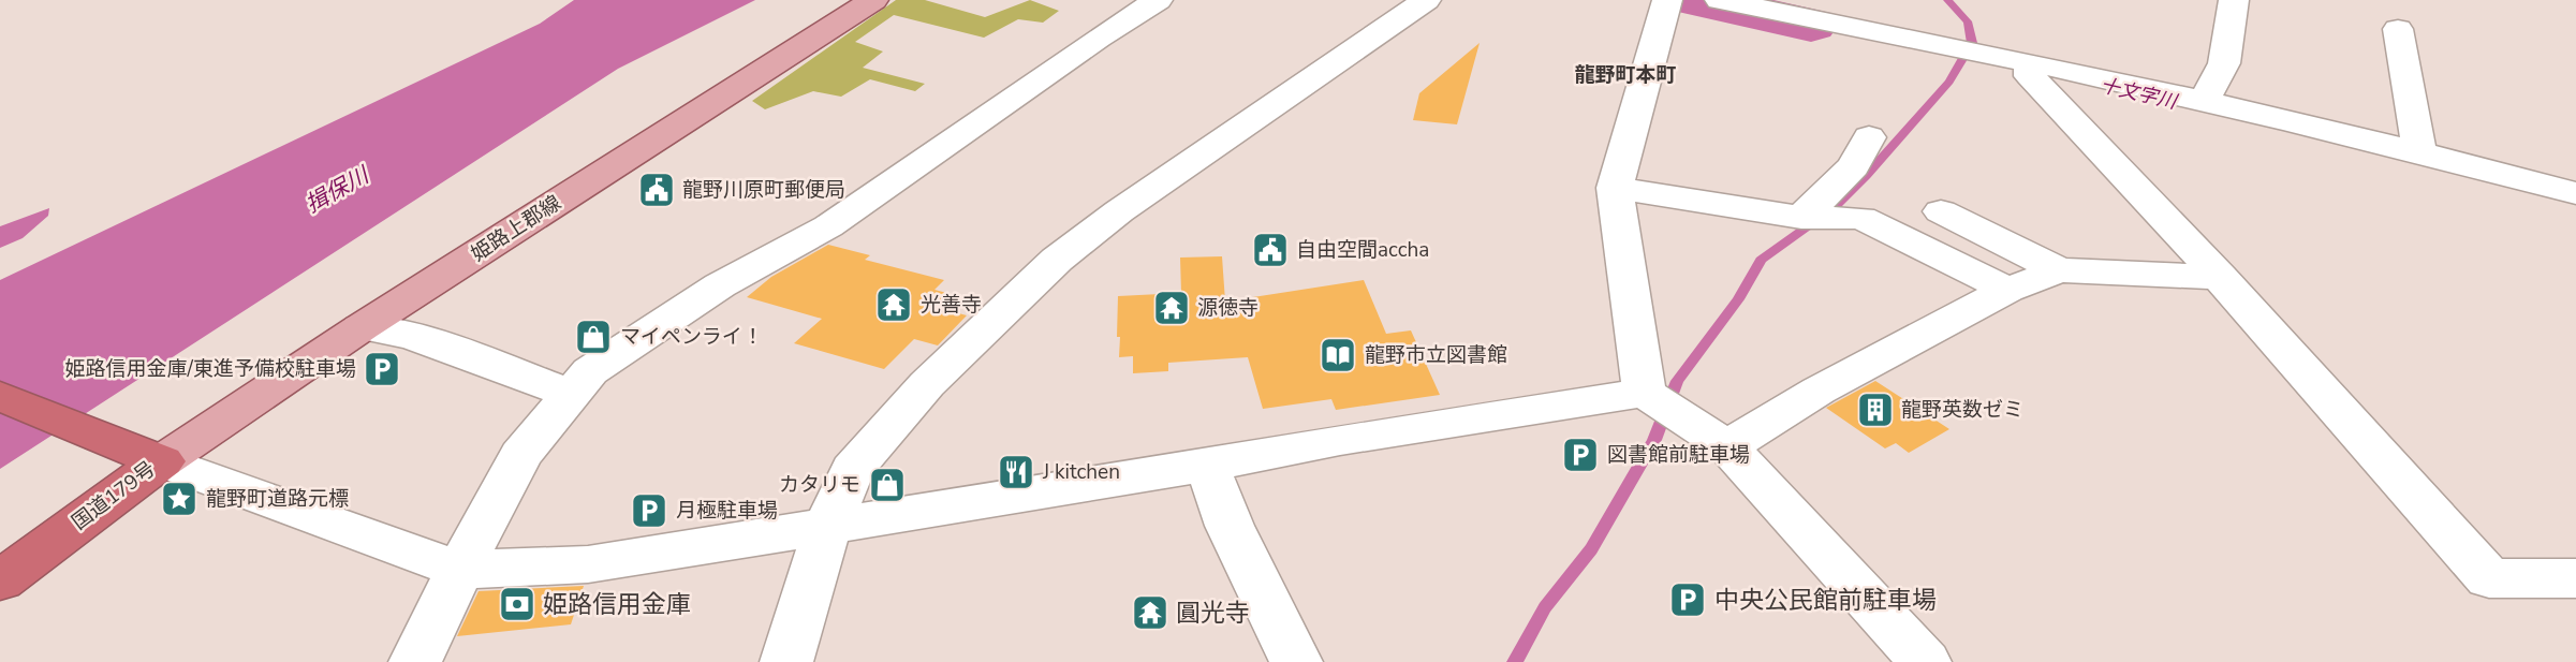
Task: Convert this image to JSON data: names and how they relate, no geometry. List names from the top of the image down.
{
  "streets": {
    "highway": ["国道179号"],
    "main road": ["姫路上郡線"]
  },
  "crossings": [
    ["姫路上郡線", "国道179号"]
  ],
  "districts": ["龍野町本町"],
  "water": ["十文字川", "揖保川"],
  "places": {
    "public building": ["龍野川原町郵便局", "自由空間accha"],
    "temple": ["光善寺", "源徳寺", "圓光寺"],
    "shop": ["マイペンライ！", "カタリモ"],
    "library": ["龍野市立図書館"],
    "parking": [
      "姫路信用金庫/東進予備校駐車場",
      "図書館前駐車場",
      "月極駐車場",
      "中央公民館前駐車場"
    ],
    "building": ["龍野英数ゼミ"],
    "restaurant": ["J kitchen"],
    "place": ["龍野町道路元標"],
    "bank": ["姫路信用金庫"]
  }
}
